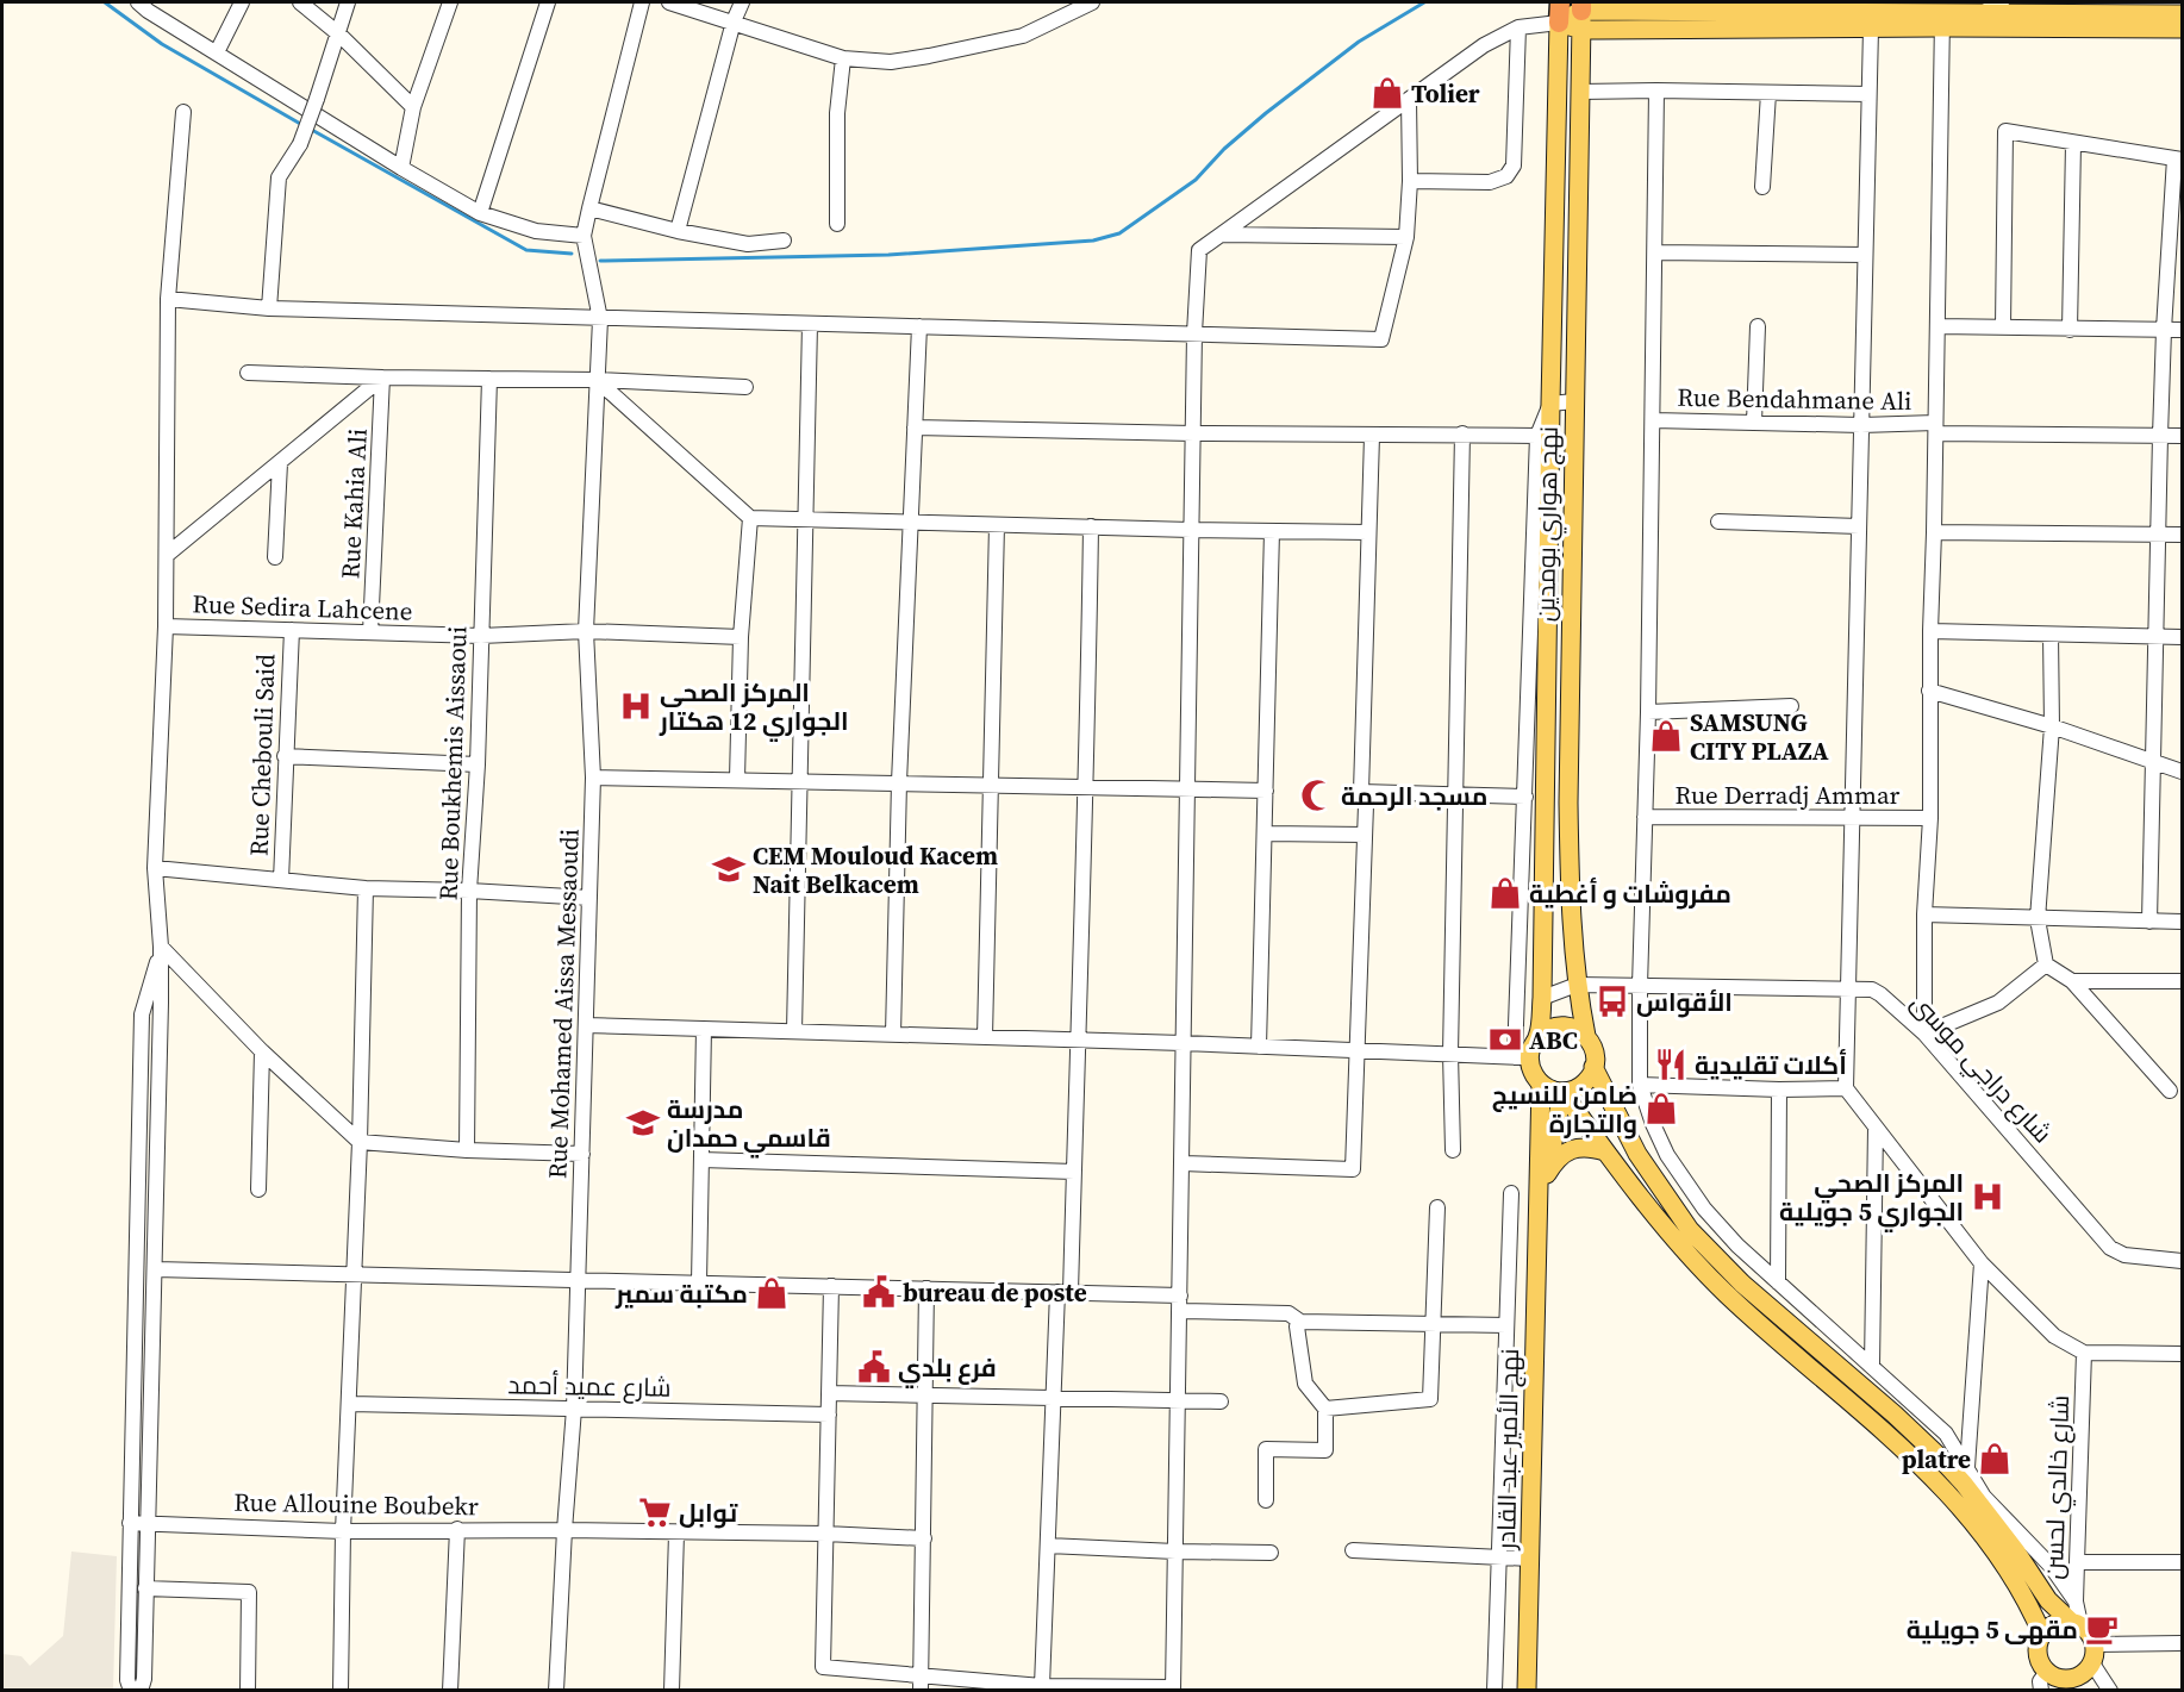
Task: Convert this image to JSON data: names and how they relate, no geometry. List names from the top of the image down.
{
  "streets": {
    "main road": ["نهج هواري بومدين", "نهج الأمير عبد القادر"],
    "street": [
      "Rue Bendahmane Ali",
      "Rue Kahia Ali",
      "Rue Sedira Lahcene",
      "Rue Chebouli Said",
      "Rue Boukhemis Aissaoui",
      "Rue Derradj Ammar",
      "Rue Mohamed Aissa Messaoudi",
      "شارع دراجي موسى",
      "شارع عميد أحمد",
      "شارع خالدي لحسن",
      "Rue Allouine Boubekr"
    ]
  },
  "crossings": [
    ["Rue Kahia Ali", "Rue Sedira Lahcene"],
    ["نهج هواري بومدين", "شارع دراجي موسى"],
    ["نهج هواري بومدين", "نهج الأمير عبد القادر"],
    ["Rue Sedira Lahcene", "Rue Chebouli Said"],
    ["Rue Sedira Lahcene", "Rue Boukhemis Aissaoui"],
    ["Rue Sedira Lahcene", "Rue Mohamed Aissa Messaoudi"],
    ["Rue Mohamed Aissa Messaoudi", "شارع عميد أحمد"],
    ["Rue Mohamed Aissa Messaoudi", "Rue Allouine Boubekr"]
  ],
  "places": {
    "shop": [
      "Tolier",
      "SAMSUNG CITY PLAZA",
      "مفروشات و أغطية",
      "ضامن للنسيج والتجارة",
      "مكتبة سمير",
      "platre"
    ],
    "hospital": ["المركز الصحي الجواري 12 هكتار", "المركز الصحي الجواري 5 جويلية"],
    "mosque": ["مسجد الرحمة"],
    "school or university": ["CEM Mouloud Kacem Nait Belkacem", "مدرسة قاسمي حمدان"],
    "bus stop": ["الأقواس"],
    "bank": ["ABC"],
    "restaurant": ["أكلات تقليدية"],
    "public building": ["bureau de poste", "فرع بلدي"],
    "supermarket": ["توابل"],
    "cafe": ["مقهى 5 جويلية"]
  }
}
